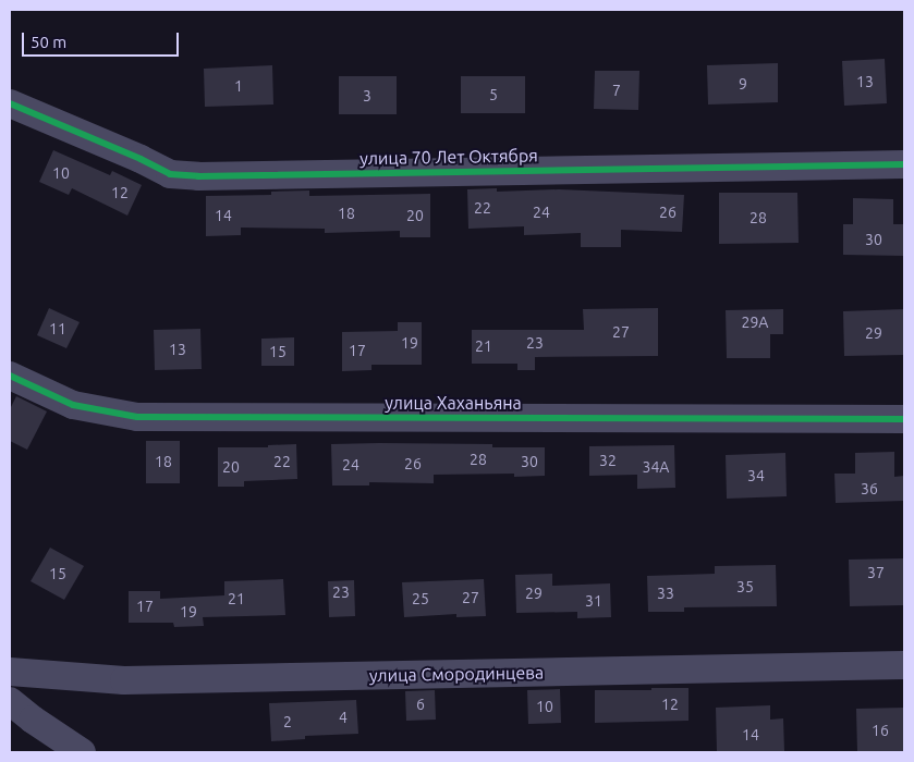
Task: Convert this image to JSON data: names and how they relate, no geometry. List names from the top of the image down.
{
  "streets": {
    "street": ["улица 70 Лет Октября", "улица Хаханьяна", "улица Смородинцева"]
  },
  "house_numbers": [
    "13",
    "9",
    "1",
    "7",
    "5",
    "3",
    "10",
    "12",
    "22",
    "24",
    "26",
    "18",
    "14",
    "20",
    "28",
    "30",
    "29А",
    "11",
    "27",
    "29",
    "19",
    "23",
    "21",
    "13",
    "17",
    "15",
    "28",
    "32",
    "18",
    "22",
    "30",
    "26",
    "24",
    "20",
    "34А",
    "34",
    "36",
    "37",
    "15",
    "35",
    "23",
    "29",
    "33",
    "27",
    "21",
    "25",
    "31",
    "17",
    "19",
    "6",
    "12",
    "10",
    "4",
    "2",
    "16",
    "14"
  ],
  "scale_bar": "50 m"
}
